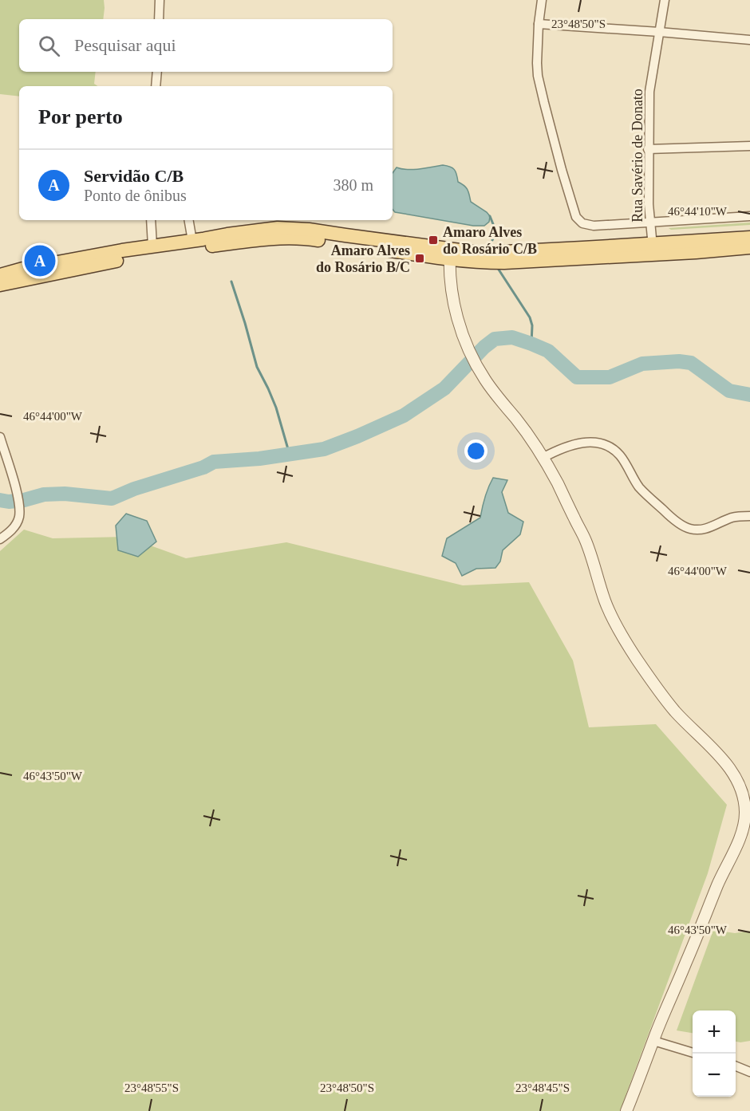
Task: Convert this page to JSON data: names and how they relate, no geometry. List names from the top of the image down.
{
  "streets": {
    "street": ["Rua Savério de Donato"]
  },
  "places": {
    "transit": ["Amaro Alves do Rosário C/B", "Amaro Alves do Rosário B/C"]
  },
  "page": {
    "search": "Pesquisar aqui",
    "heading": "Por perto",
    "list": [
      {
        "mark": "A",
        "name": "Servidão C/B",
        "note": "Ponto de ônibus",
        "value": "380 m"
      }
    ],
    "pins": "A",
    "map_buttons": ["+", "−"]
  },
  "coordinates": [
    "23°48'50\"S",
    "46°44'10\"W",
    "46°44'00\"W",
    "46°43'50\"W",
    "23°48'55\"S",
    "23°48'45\"S"
  ]
}
